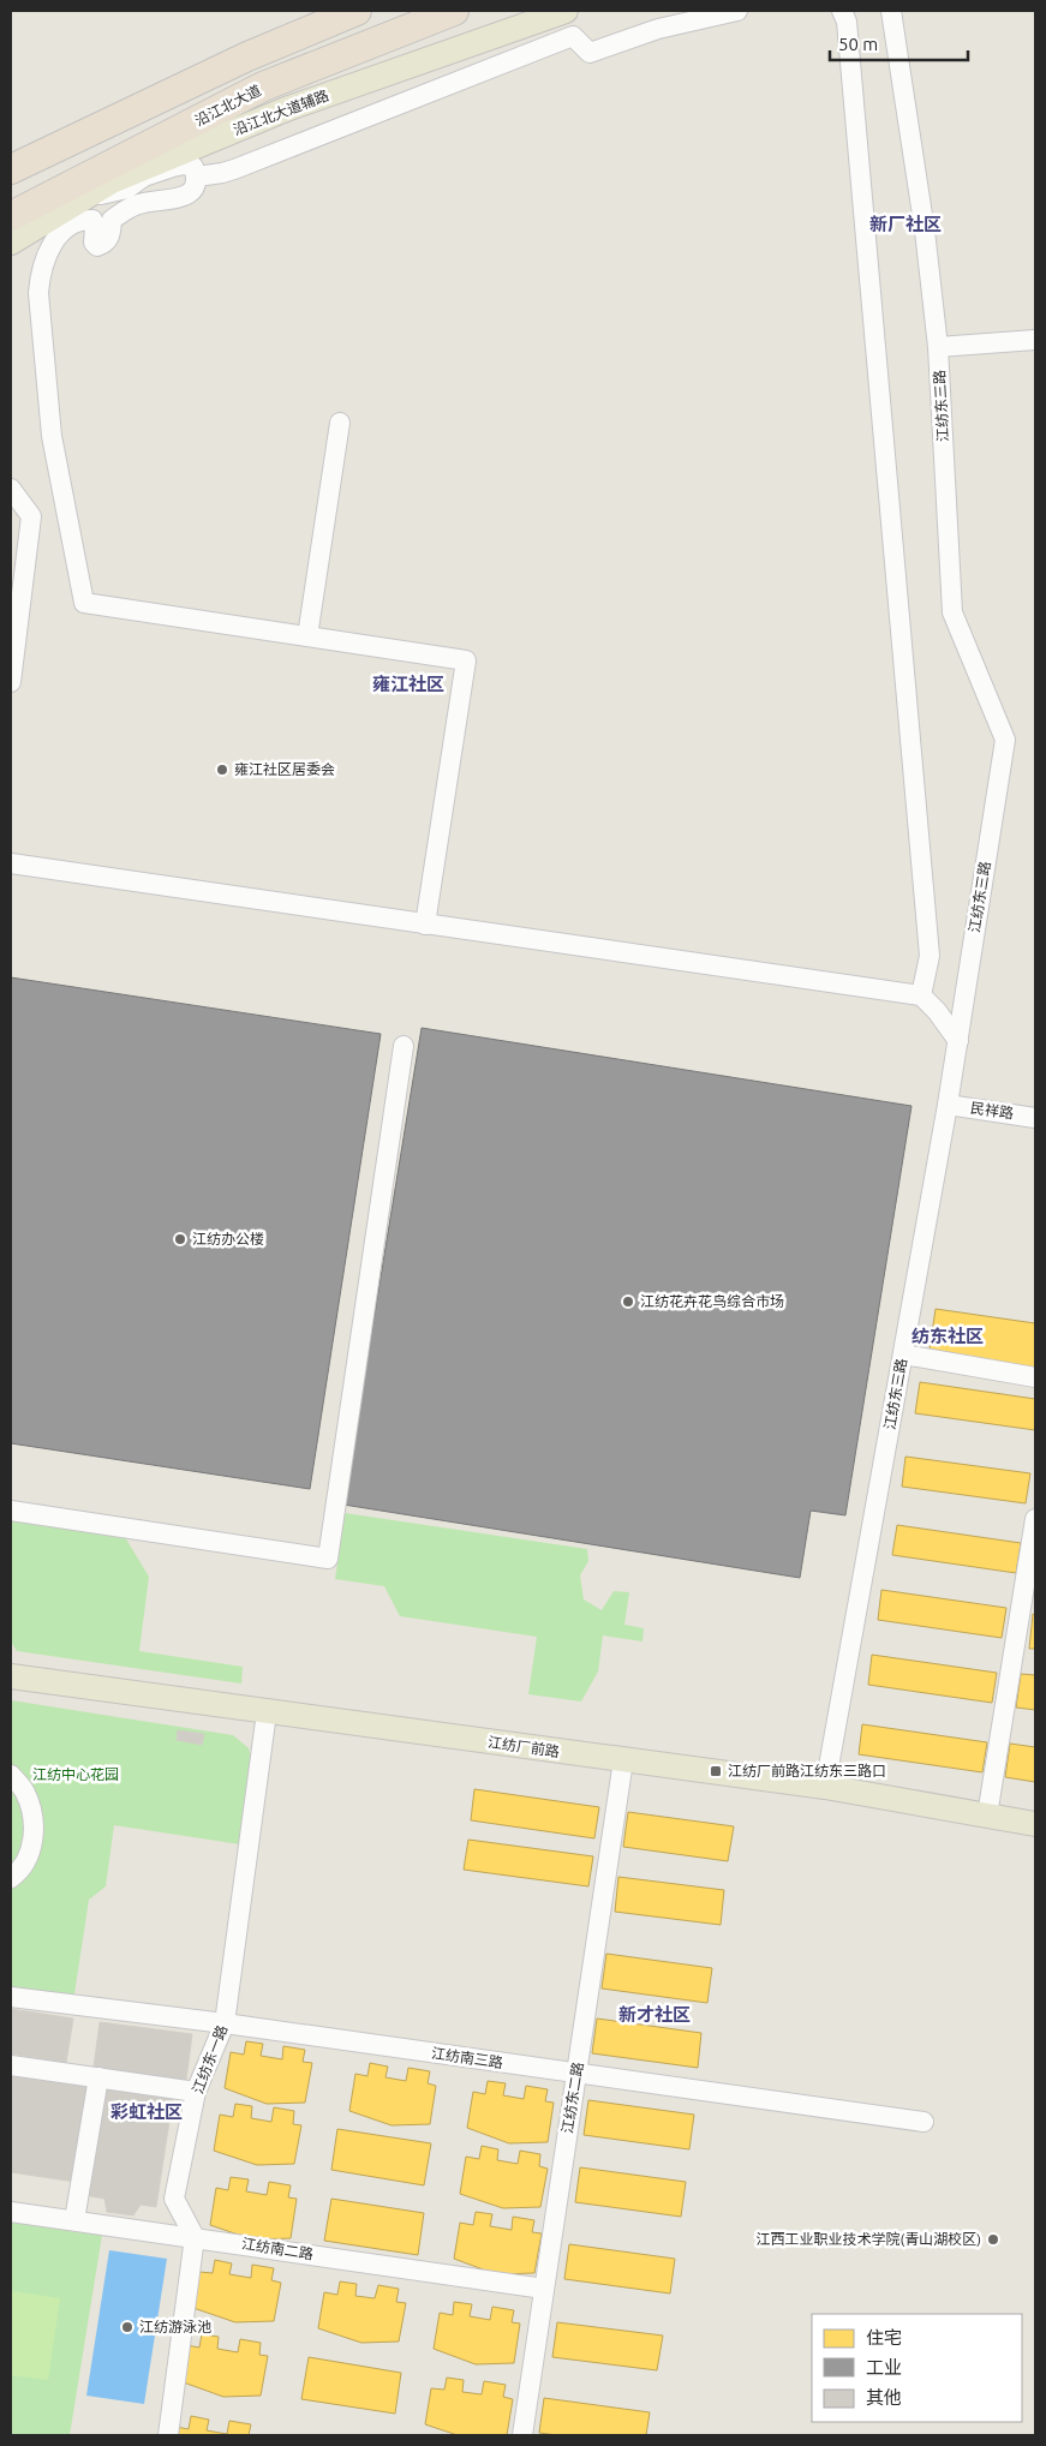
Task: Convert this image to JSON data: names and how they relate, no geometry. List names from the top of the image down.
{
  "streets": {
    "highway": ["沿江北大道"],
    "main road": ["沿江北大道辅路", "江纺厂前路"],
    "street": [
      "江纺东三路",
      "民祥路",
      "江纺南三路",
      "江纺东一路",
      "江纺东二路",
      "江纺南二路"
    ]
  },
  "crossings": [
    ["江纺东三路", "民祥路"],
    ["江纺东三路", "江纺厂前路"],
    ["江纺厂前路", "江纺东一路"],
    ["江纺厂前路", "江纺东二路"],
    ["江纺南三路", "江纺东一路"],
    ["江纺南三路", "江纺东二路"],
    ["江纺东一路", "江纺南二路"],
    ["江纺东二路", "江纺南二路"]
  ],
  "districts": [
    "新厂社区",
    "雍江社区",
    "纺东社区",
    "新才社区",
    "彩虹社区"
  ],
  "parks": ["江纺中心花园"],
  "places": {
    "other": [
      "雍江社区居委会",
      "江纺办公楼",
      "江纺花卉花鸟综合市场",
      "江西工业职业技术学院(青山湖校区)",
      "江纺游泳池"
    ],
    "transit": ["江纺厂前路江纺东三路口"]
  },
  "legend": ["住宅", "工业", "其他"],
  "scale_bar": "50 m"
}
